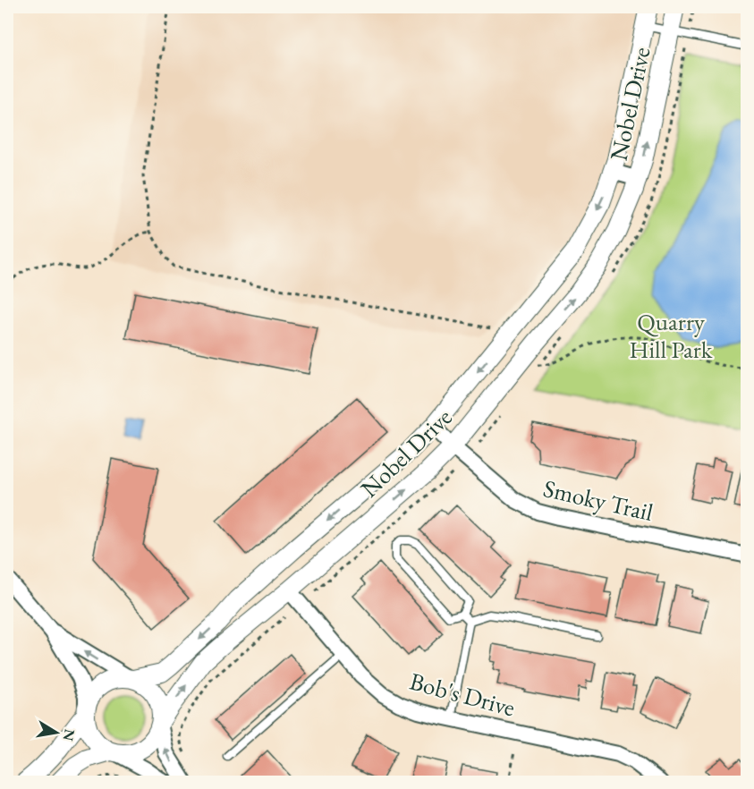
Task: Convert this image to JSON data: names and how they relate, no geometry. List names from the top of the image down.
{
  "streets": {
    "street": ["Nobel Drive", "Smoky Trail", "Bob's Drive"]
  },
  "crossings": [
    ["Nobel Drive", "Smoky Trail"],
    ["Nobel Drive", "Bob's Drive"]
  ],
  "parks": ["Quarry Hill Park"],
  "north": "right"
}
